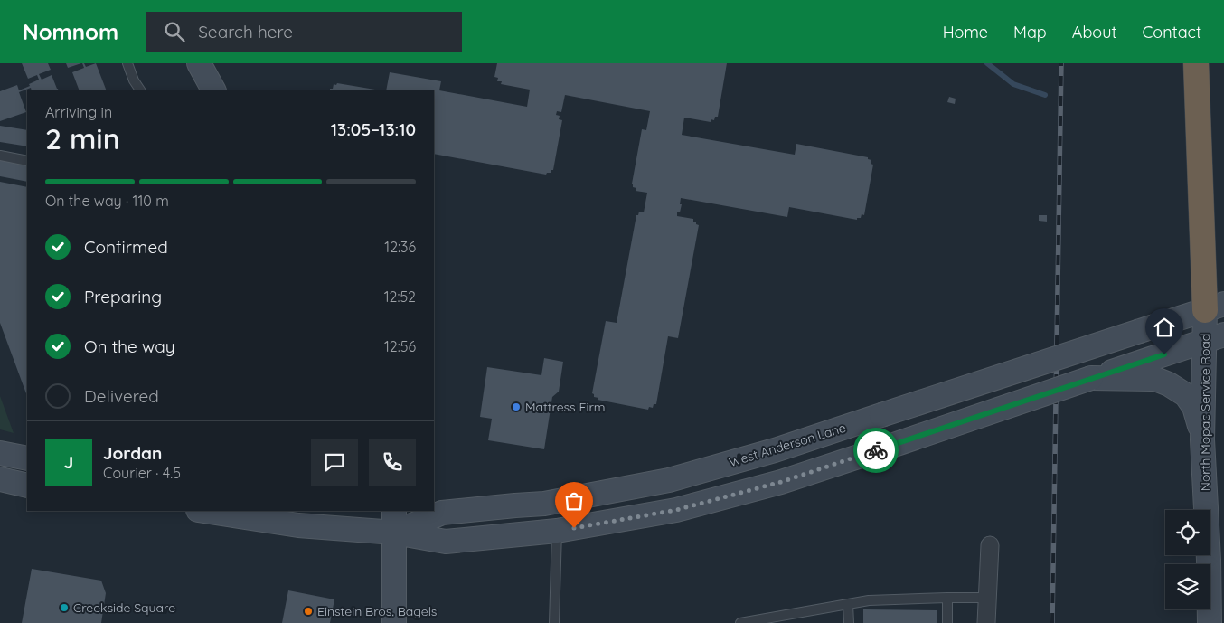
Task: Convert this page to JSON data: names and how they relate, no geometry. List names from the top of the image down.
{
  "streets": {
    "main road": ["North Mopac Service Road", "West Anderson Lane"]
  },
  "crossings": [
    ["North Mopac Service Road", "West Anderson Lane"]
  ],
  "places": ["Mattress Firm", "Creekside Square", "Einstein Bros. Bagels"],
  "page": {
    "header": "Nomnom",
    "search": "Search here",
    "nav": [
      "Home",
      "Map",
      "About",
      "Contact"
    ],
    "heading": ["2 min", "Arriving in", "13:05–13:10"],
    "panel": ["Jordan", "Courier · 4.5"],
    "bar": "On the way · 110 m",
    "list": [
      ["Confirmed", "12:36"],
      ["Preparing", "12:52"],
      ["On the way", "12:56"],
      "Delivered"
    ],
    "round": "J"
  }
}
